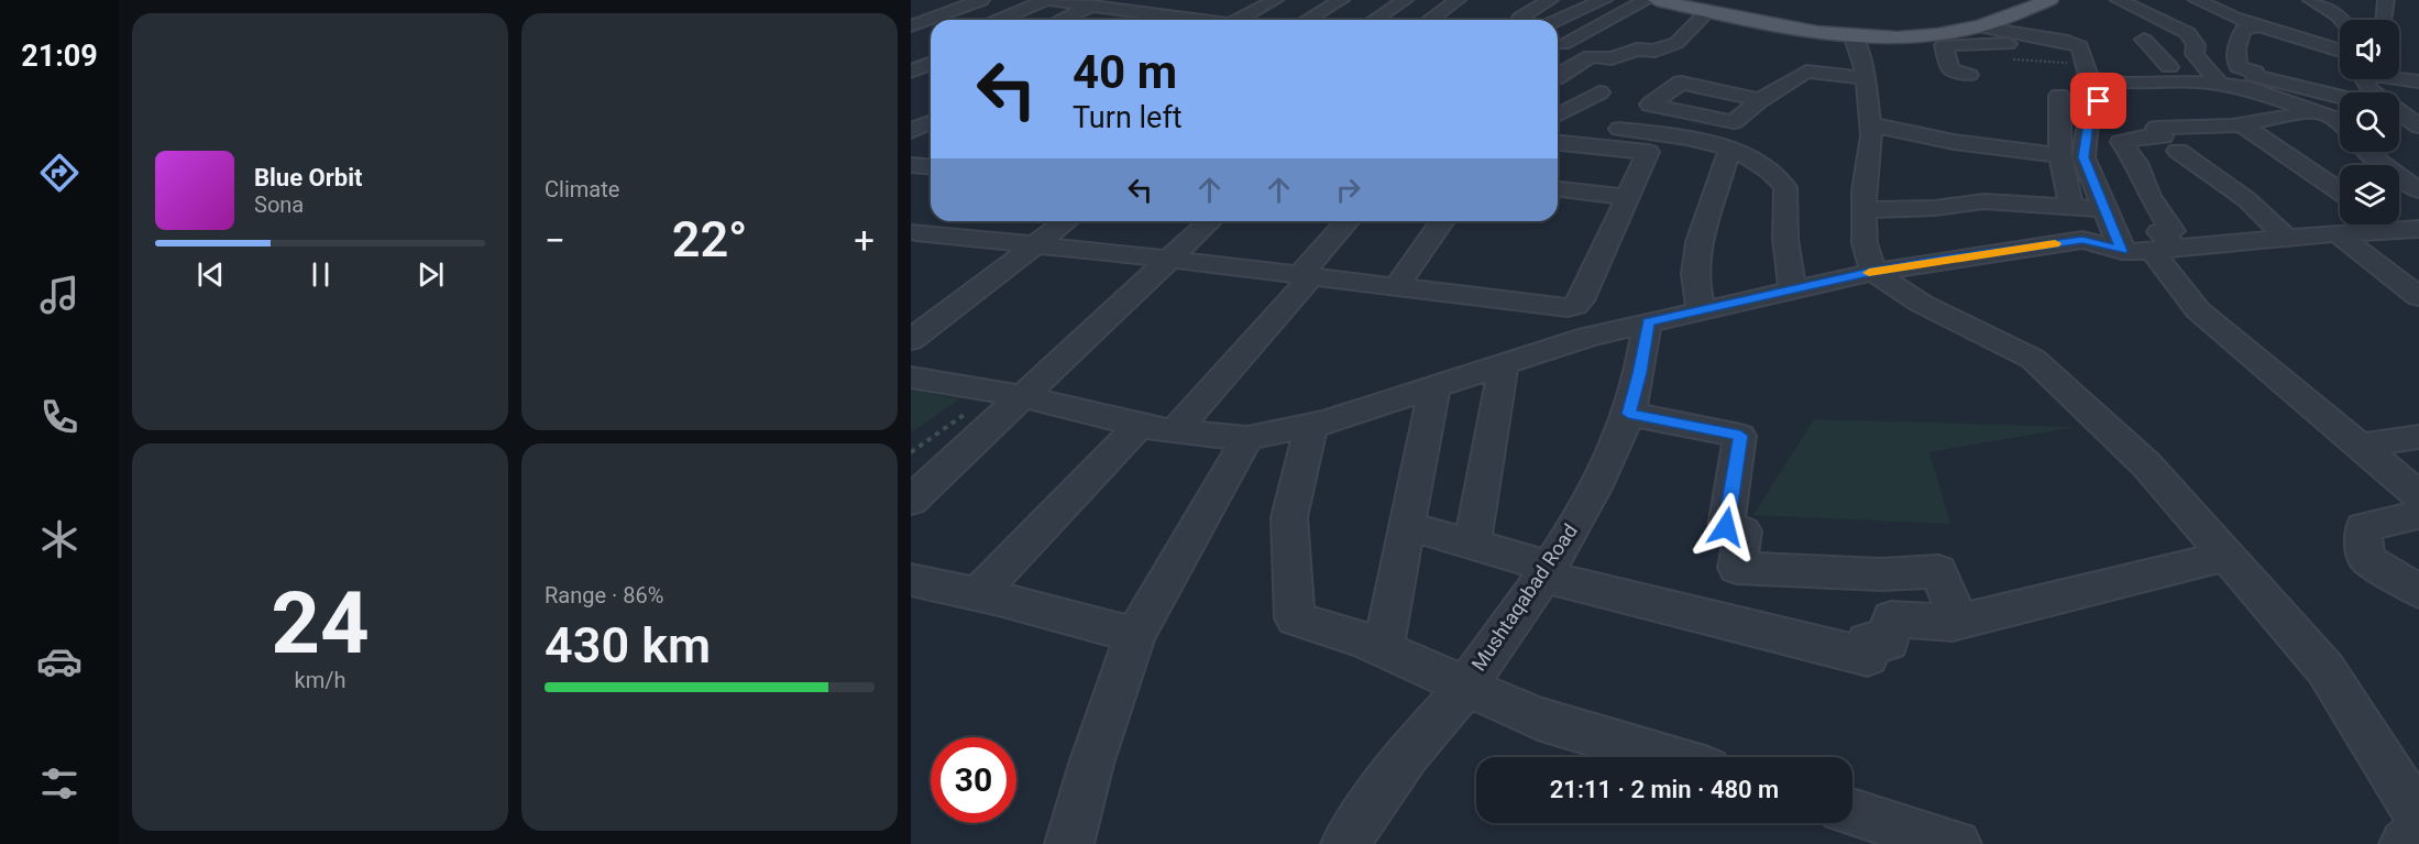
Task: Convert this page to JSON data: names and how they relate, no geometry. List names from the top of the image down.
{
  "streets": {
    "street": ["Mushtaqabad Road"]
  },
  "page": {
    "tabs": "21:09",
    "tile": [
      "Climate",
      ["24", "km/h"],
      ["Range · 86%", "430 km"]
    ],
    "turn": ["40 m", "Turn left"],
    "song": ["Blue Orbit", "Sona"],
    "heat": ["−", "22°", "+"],
    "limit": "30",
    "trip": "21:11 · 2 min · 480 m"
  }
}
